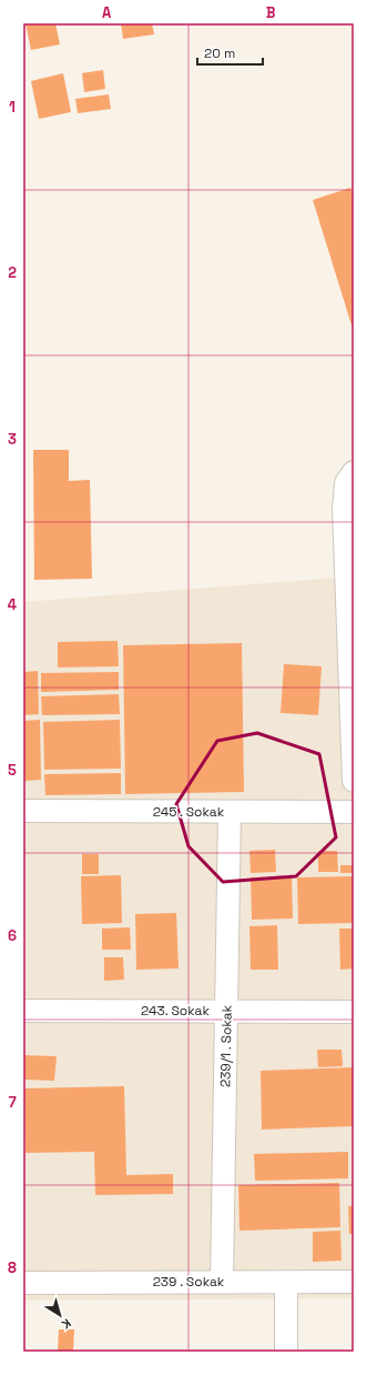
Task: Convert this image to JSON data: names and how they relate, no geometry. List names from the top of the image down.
{
  "streets": {
    "street": [
      "245 . Sokak",
      "243. Sokak",
      "239/1 . Sokak",
      "239 . Sokak"
    ]
  },
  "crossings": [
    ["245 . Sokak", "239/1 . Sokak"],
    ["243. Sokak", "239/1 . Sokak"],
    ["239/1 . Sokak", "239 . Sokak"]
  ],
  "scale_bar": "20 m",
  "north": "bottom right",
  "grid": {
    "columns": ["A", "B"],
    "rows": [
      "1",
      "2",
      "3",
      "4",
      "5",
      "6",
      "7",
      "8"
    ]
  }
}
